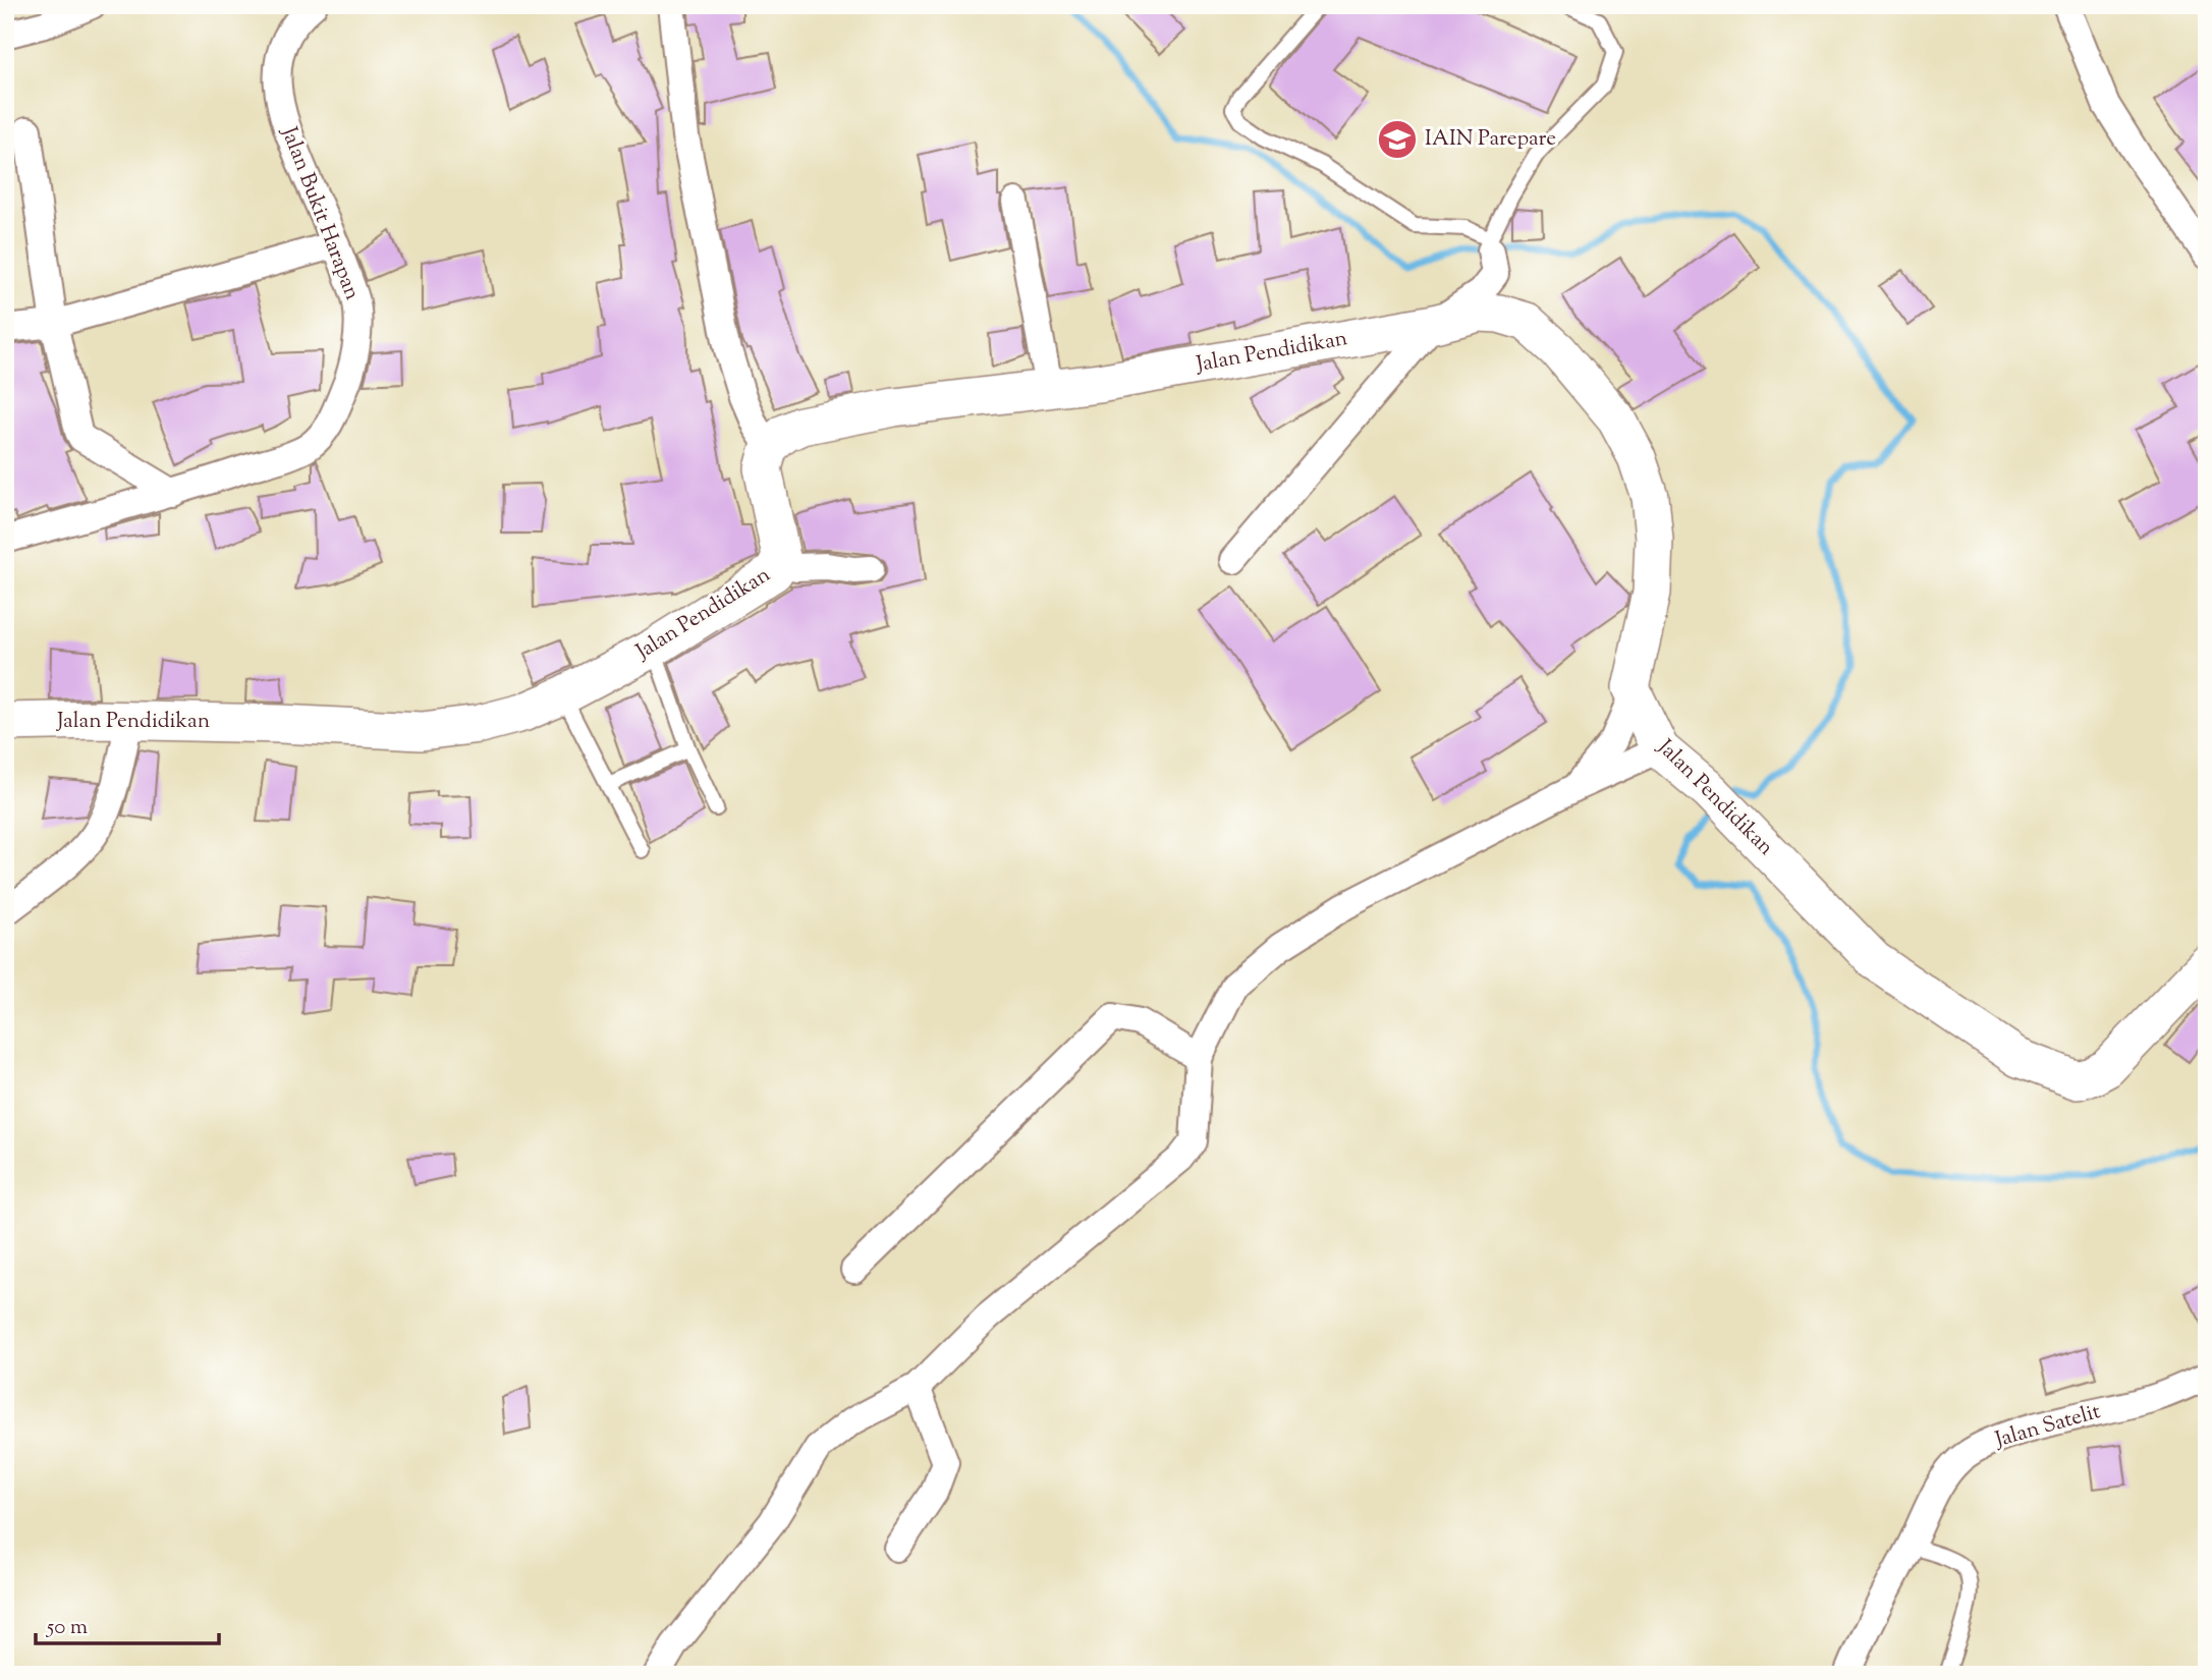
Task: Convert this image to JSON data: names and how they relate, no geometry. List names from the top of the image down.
{
  "streets": {
    "street": ["Jalan Bukit Harapan", "Jalan Pendidikan", "Jalan Satelit"]
  },
  "places": {
    "school or university": ["IAIN Parepare"]
  },
  "scale_bar": "50 m"
}
